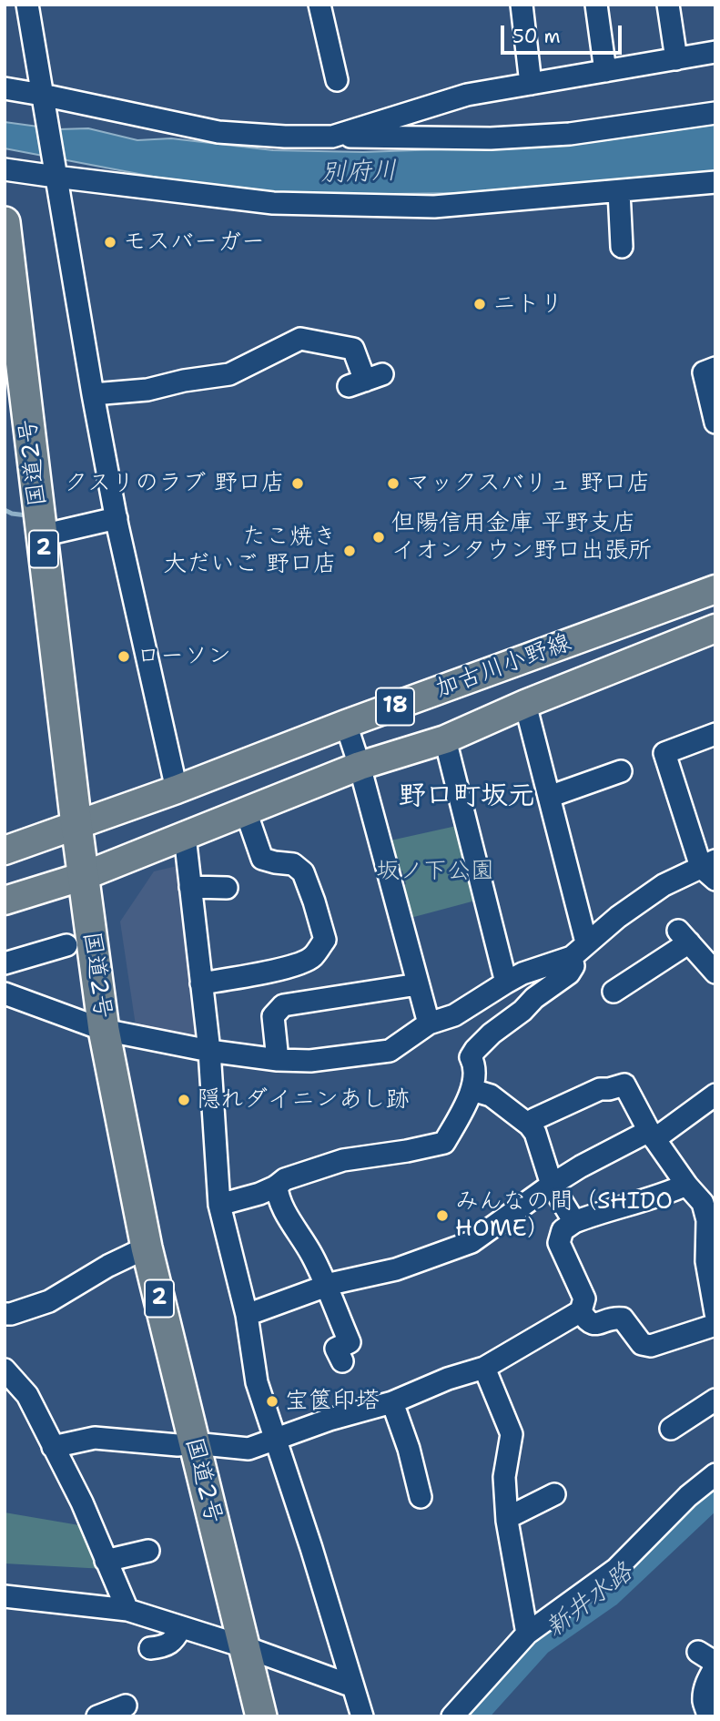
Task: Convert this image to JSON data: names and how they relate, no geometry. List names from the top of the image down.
{
  "streets": {
    "highway": ["国道2号", "2"],
    "main road": ["加古川小野線", "18"]
  },
  "crossings": [
    ["国道2号", "加古川小野線"]
  ],
  "districts": ["野口町坂元"],
  "water": ["別府川", "新井水路"],
  "parks": ["坂ノ下公園"],
  "places": [
    "モスバーガー",
    "ニトリ",
    "クスリのラブ 野口店",
    "マックスバリュ 野口店",
    "但陽信用金庫 平野支店 イオンタウン野口出張所",
    "たこ焼き 大だいご 野口店",
    "ローソン",
    "隠れダイニンあし跡",
    "みんなの間（SHIDO HOME）",
    "宝篋印塔"
  ],
  "scale_bar": "50 m"
}
